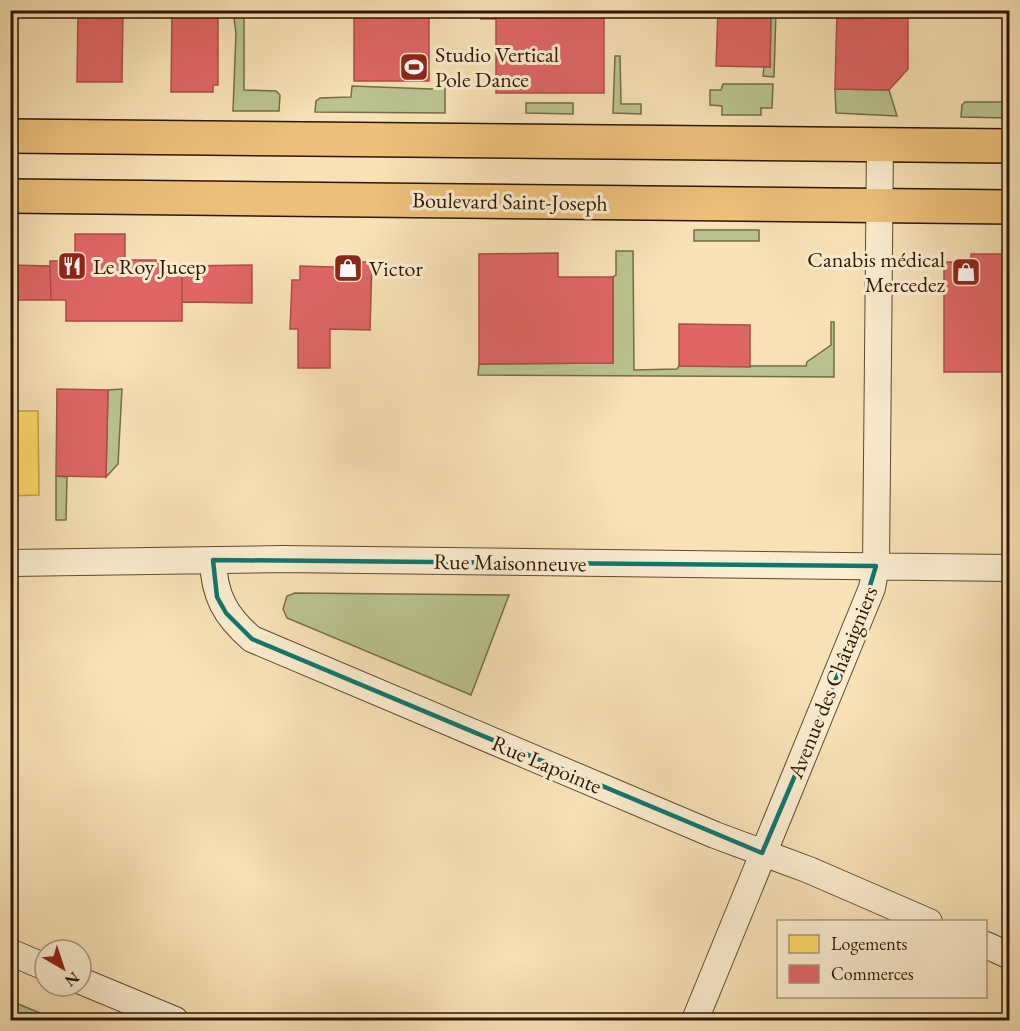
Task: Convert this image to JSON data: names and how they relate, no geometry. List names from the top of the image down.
{
  "streets": {
    "main road": ["Boulevard Saint-Joseph"],
    "street": ["Rue Maisonneuve", "Avenue des Châtaigniers", "Rue Lapointe"]
  },
  "crossings": [
    ["Boulevard Saint-Joseph", "Avenue des Châtaigniers"],
    ["Rue Maisonneuve", "Avenue des Châtaigniers"],
    ["Rue Maisonneuve", "Rue Lapointe"],
    ["Avenue des Châtaigniers", "Rue Lapointe"]
  ],
  "places": {
    "sports": ["Studio Vertical Pole Dance"],
    "restaurant": ["Le Roy Jucep"],
    "shop": ["Victor", "Canabis médical Mercedez"]
  },
  "legend": ["Logements", "Commerces"],
  "north": "bottom right"
}
